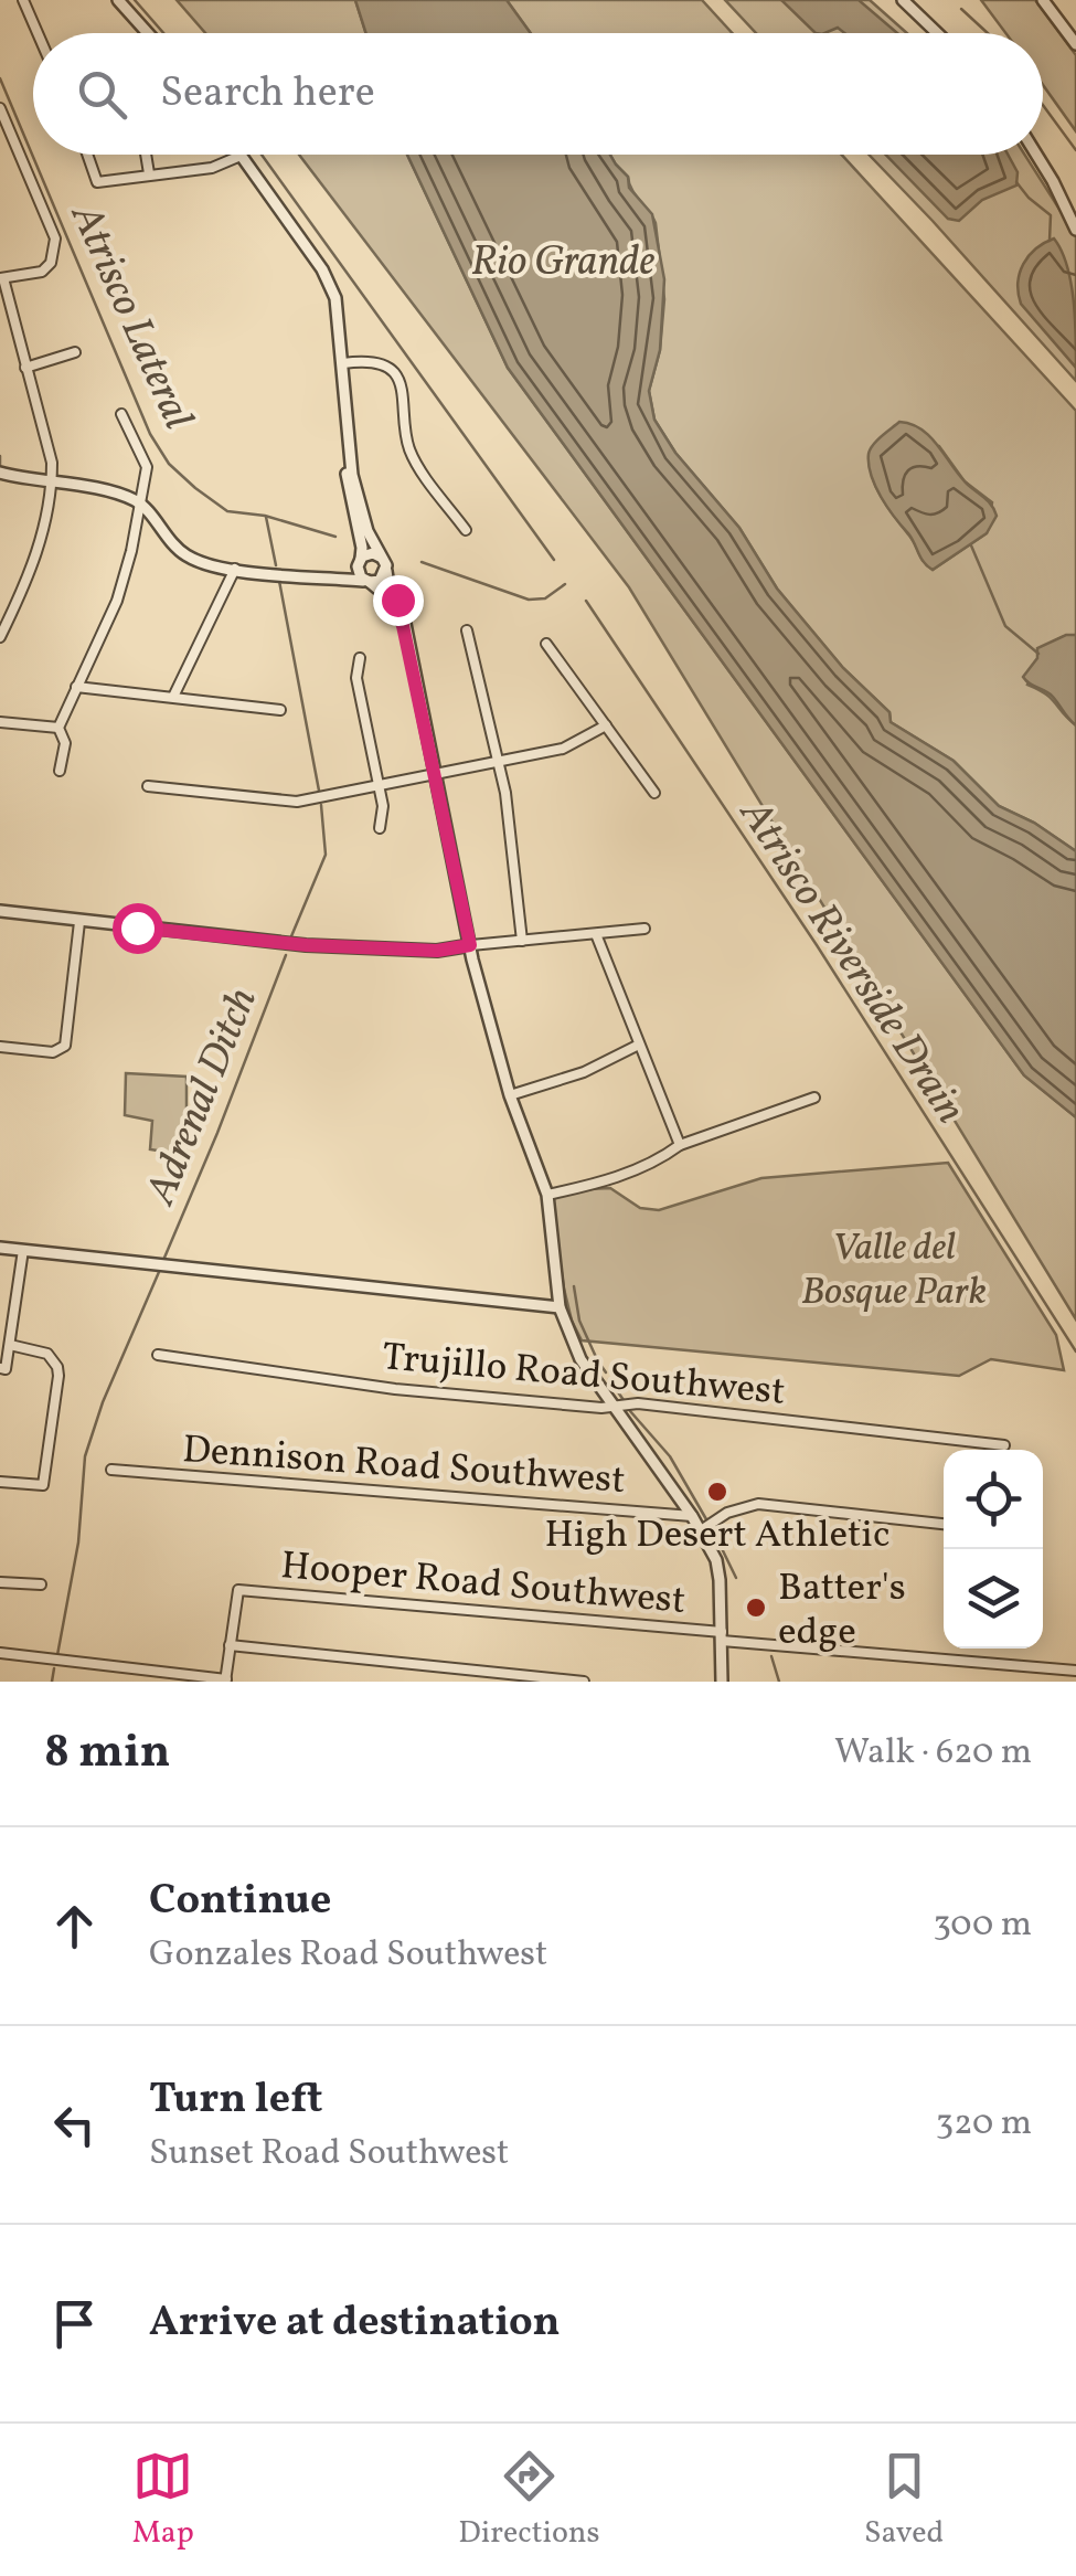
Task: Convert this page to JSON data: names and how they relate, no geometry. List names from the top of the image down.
{
  "streets": {
    "street": ["Trujillo Road Southwest", "Dennison Road Southwest", "Hooper Road Southwest"]
  },
  "water": [
    "Rio Grande",
    "Atrisco Lateral",
    "Atrisco Riverside Drain",
    "Adrenal Ditch"
  ],
  "parks": ["Valle del Bosque Park"],
  "places": ["High Desert Athletic", "Batter's edge"],
  "page": {
    "search": "Search here",
    "heading": ["8 min", "Walk · 620 m"],
    "list": [
      ["Continue", "Gonzales Road Southwest", "300 m"],
      ["Turn left", "Sunset Road Southwest", "320 m"],
      "Arrive at destination"
    ],
    "nav": ["Map", "Directions", "Saved"]
  }
}
